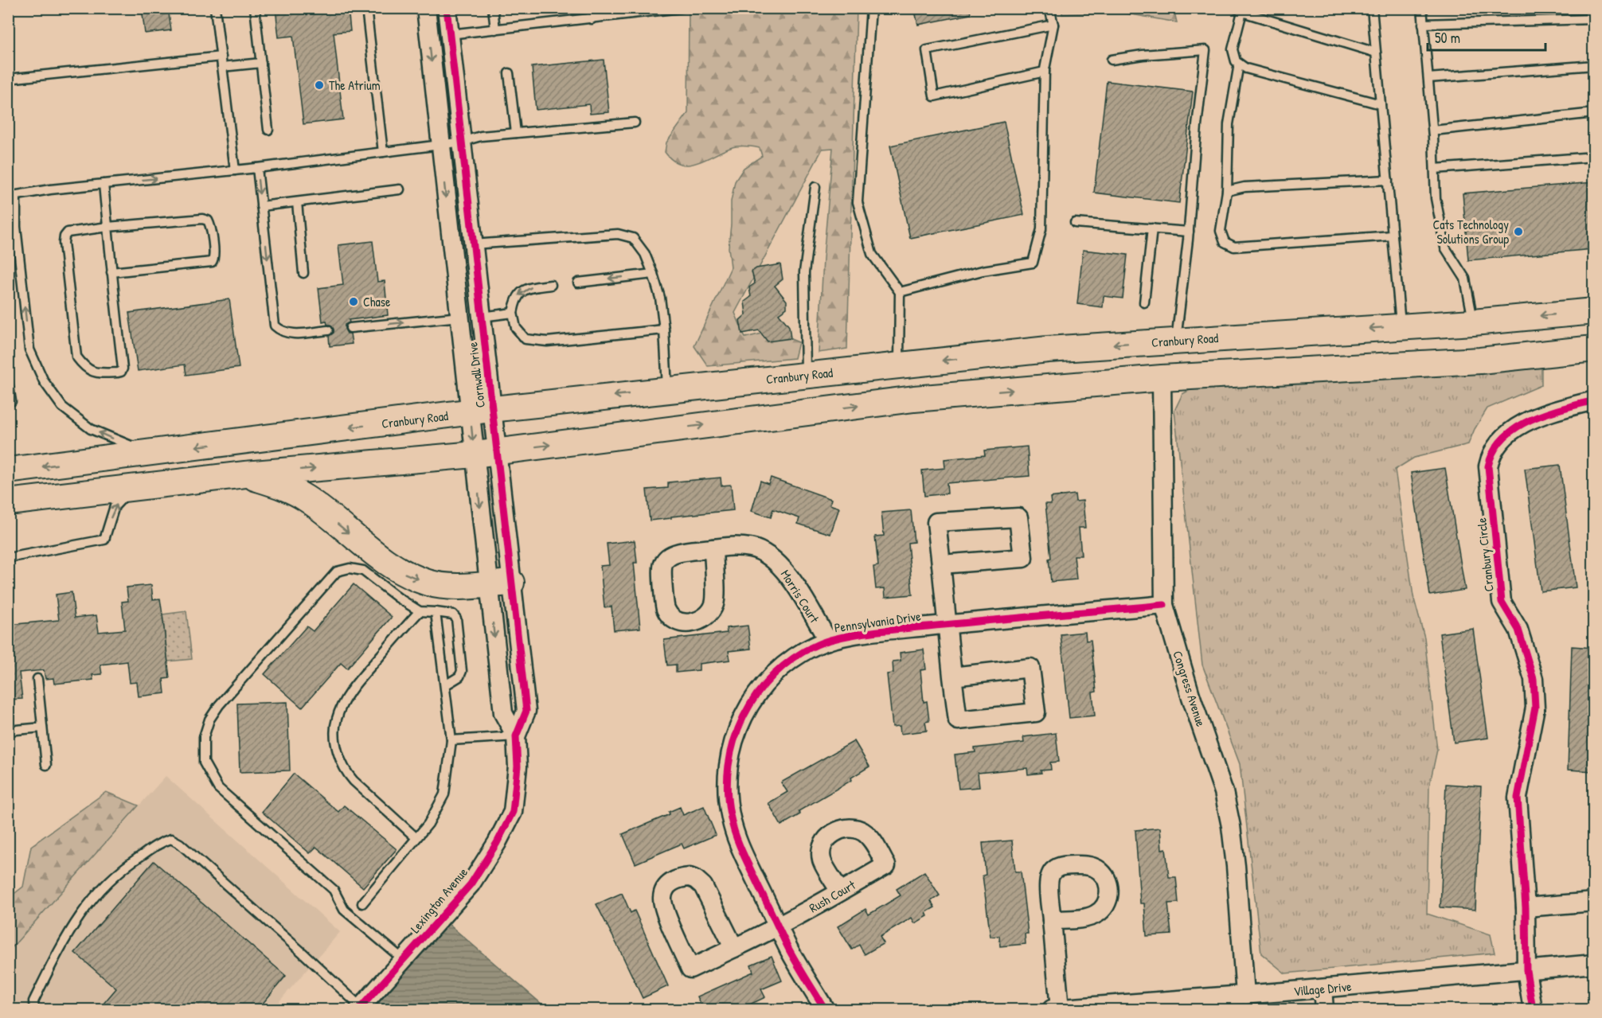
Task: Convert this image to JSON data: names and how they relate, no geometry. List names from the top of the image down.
{
  "streets": {
    "main road": ["Cranbury Road"],
    "street": [
      "Cornwall Drive",
      "Cranbury Circle",
      "Morris Court",
      "Pennsylvania Drive",
      "Congress Avenue",
      "Rush Court",
      "Lexington Avenue",
      "Village Drive"
    ]
  },
  "crossings": [
    ["Cranbury Road", "Cornwall Drive"],
    ["Cornwall Drive", "Lexington Avenue"],
    ["Cranbury Circle", "Village Drive"],
    ["Morris Court", "Pennsylvania Drive"],
    ["Pennsylvania Drive", "Congress Avenue"],
    ["Pennsylvania Drive", "Rush Court"],
    ["Congress Avenue", "Village Drive"]
  ],
  "places": ["The Atrium", "Cats Technology Solutions Group", "Chase"],
  "scale_bar": "50 m"
}
